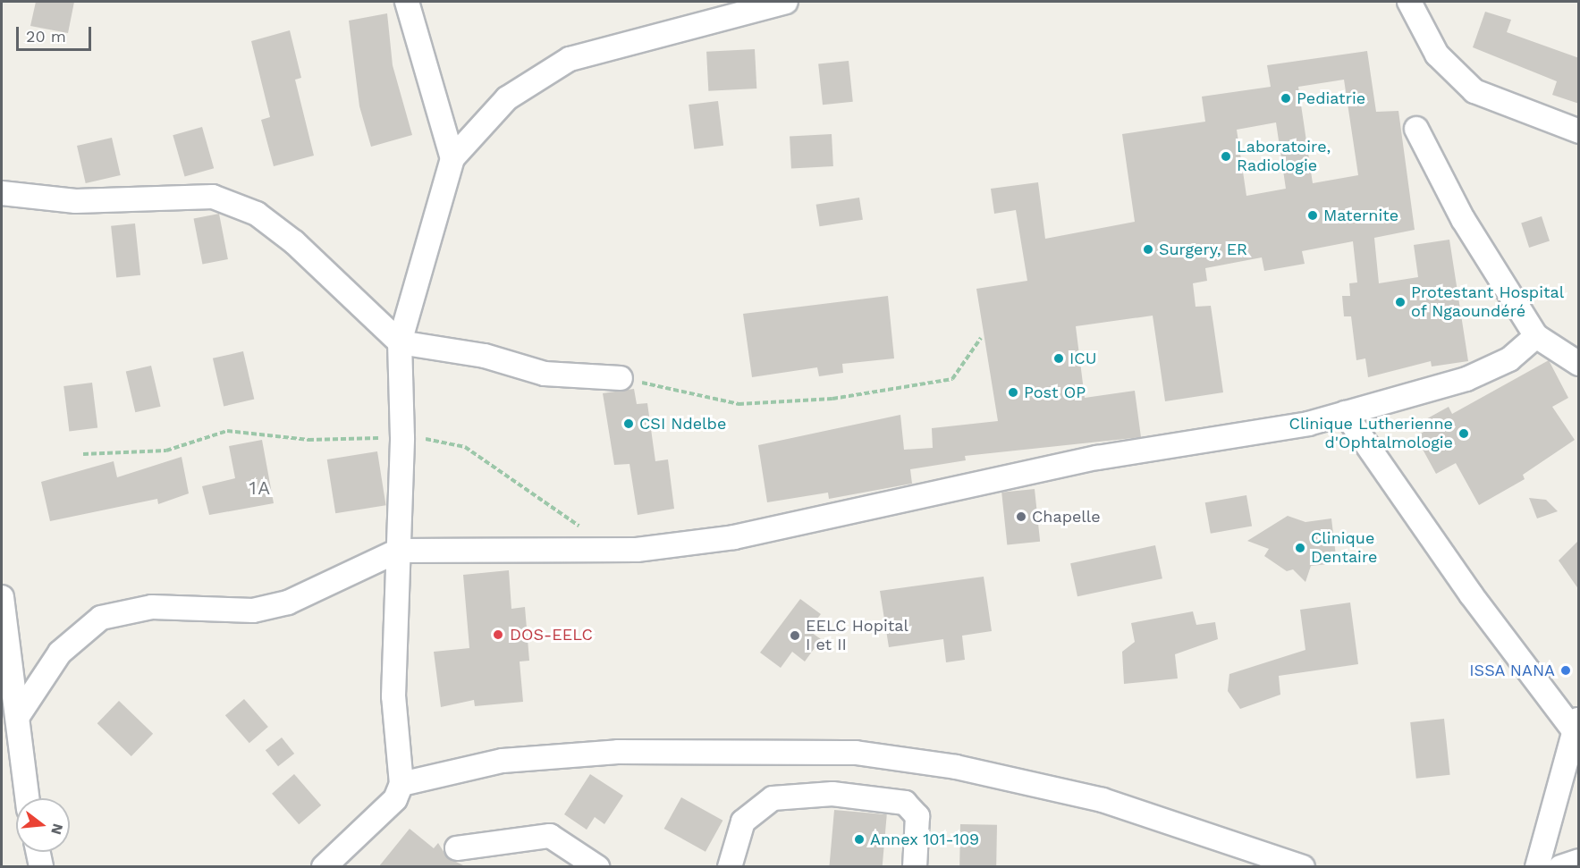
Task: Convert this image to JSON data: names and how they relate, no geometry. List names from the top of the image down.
{
  "districts": ["1A"],
  "places": [
    "Pediatrie",
    "Laboratoire, Radiologie",
    "Maternite",
    "Surgery, ER",
    "Protestant Hospital of Ngaoundéré",
    "ICU",
    "Post OP",
    "CSI Ndelbe",
    "Clinique Lutherienne d'Ophtalmologie",
    "Chapelle",
    "Clinique Dentaire",
    "DOS-EELC",
    "EELC Hopital I et II",
    "ISSA NANA",
    "Annex 101-109"
  ],
  "scale_bar": "20 m",
  "north": "right"
}
